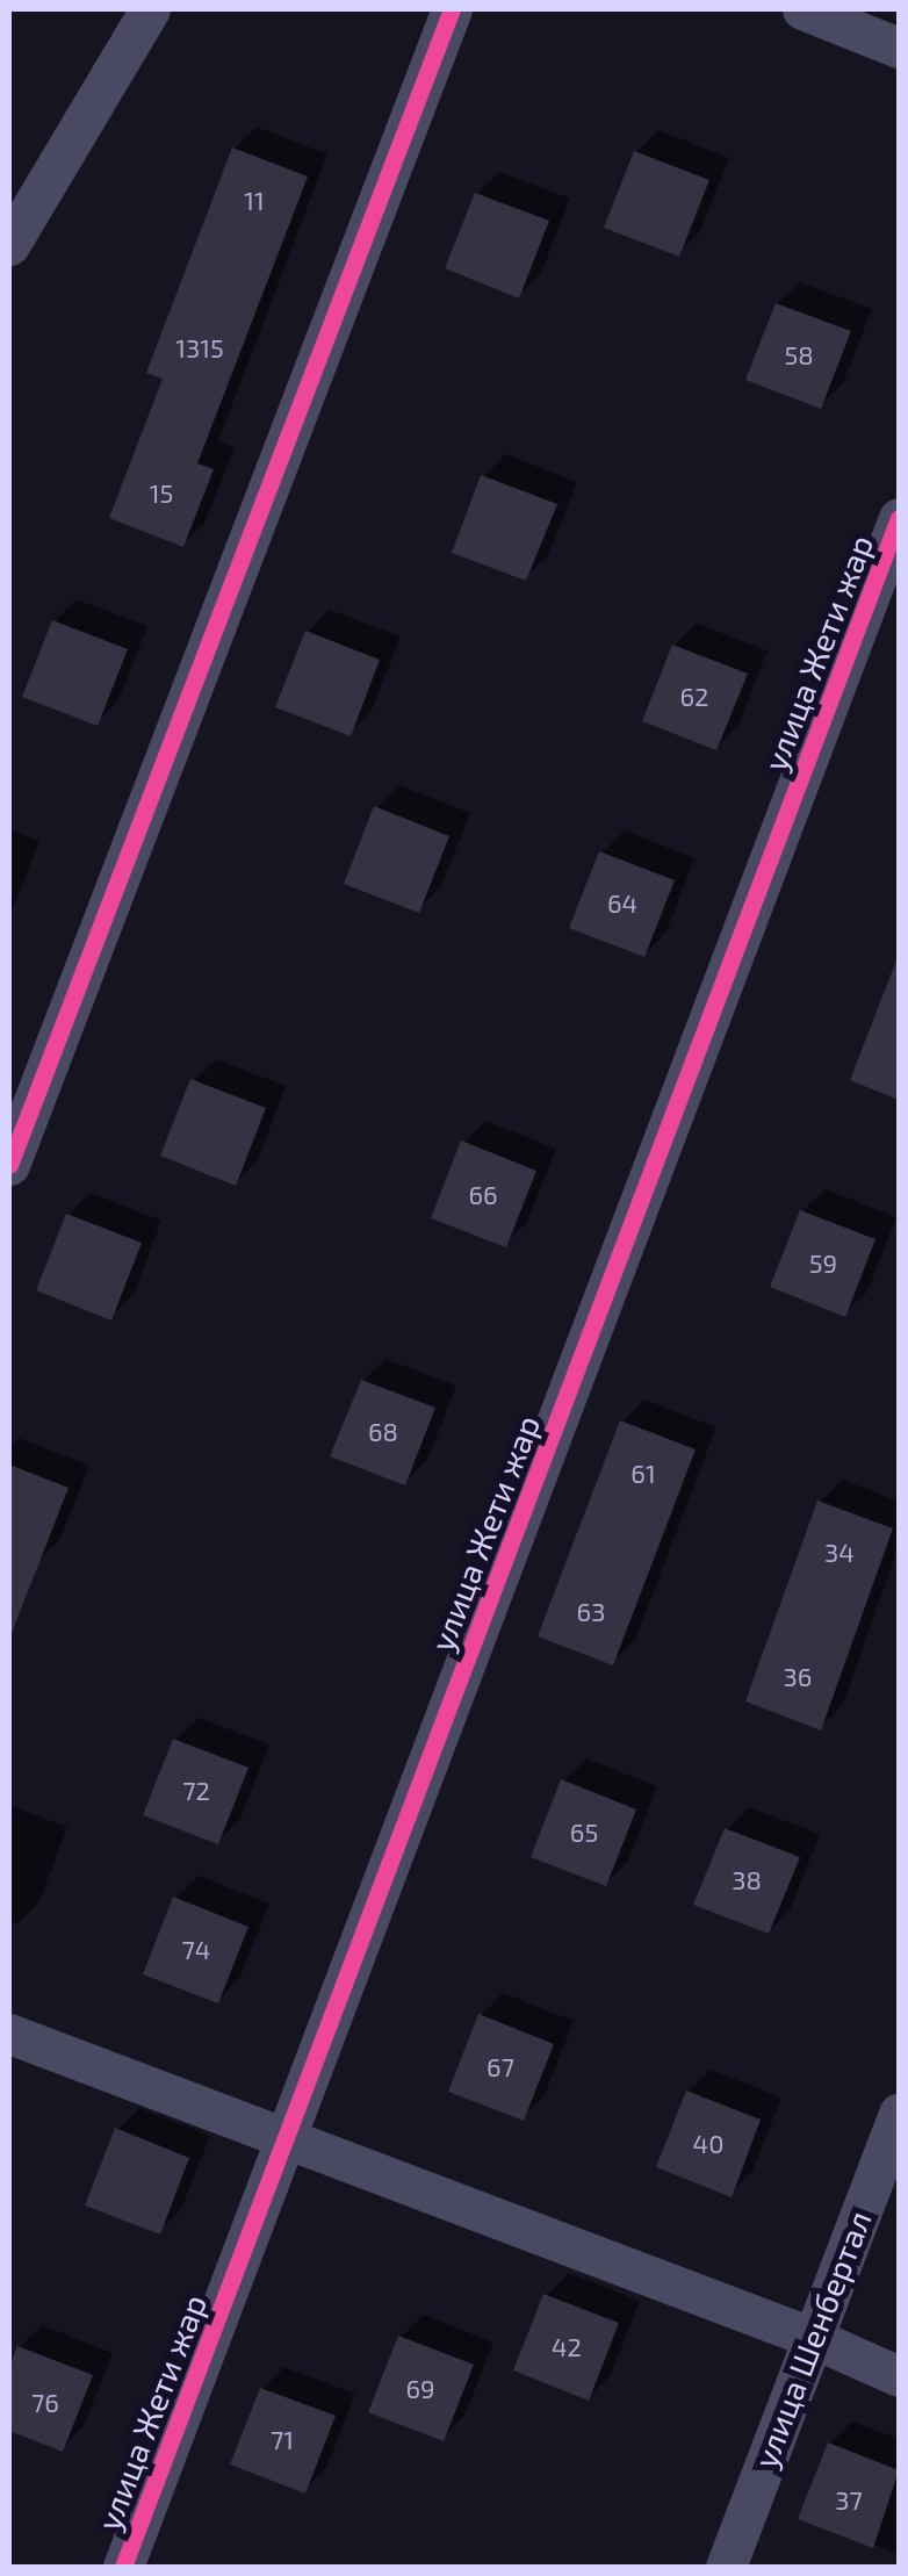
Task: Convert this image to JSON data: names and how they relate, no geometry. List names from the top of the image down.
{
  "streets": {
    "street": ["улица Жети жар", "улица Шенбертал"]
  },
  "house_numbers": [
    "11",
    "1315",
    "58",
    "15",
    "62",
    "64",
    "66",
    "59",
    "68",
    "61",
    "34",
    "63",
    "36",
    "72",
    "65",
    "38",
    "74",
    "67",
    "40",
    "42",
    "69",
    "76",
    "71",
    "37"
  ]
}
